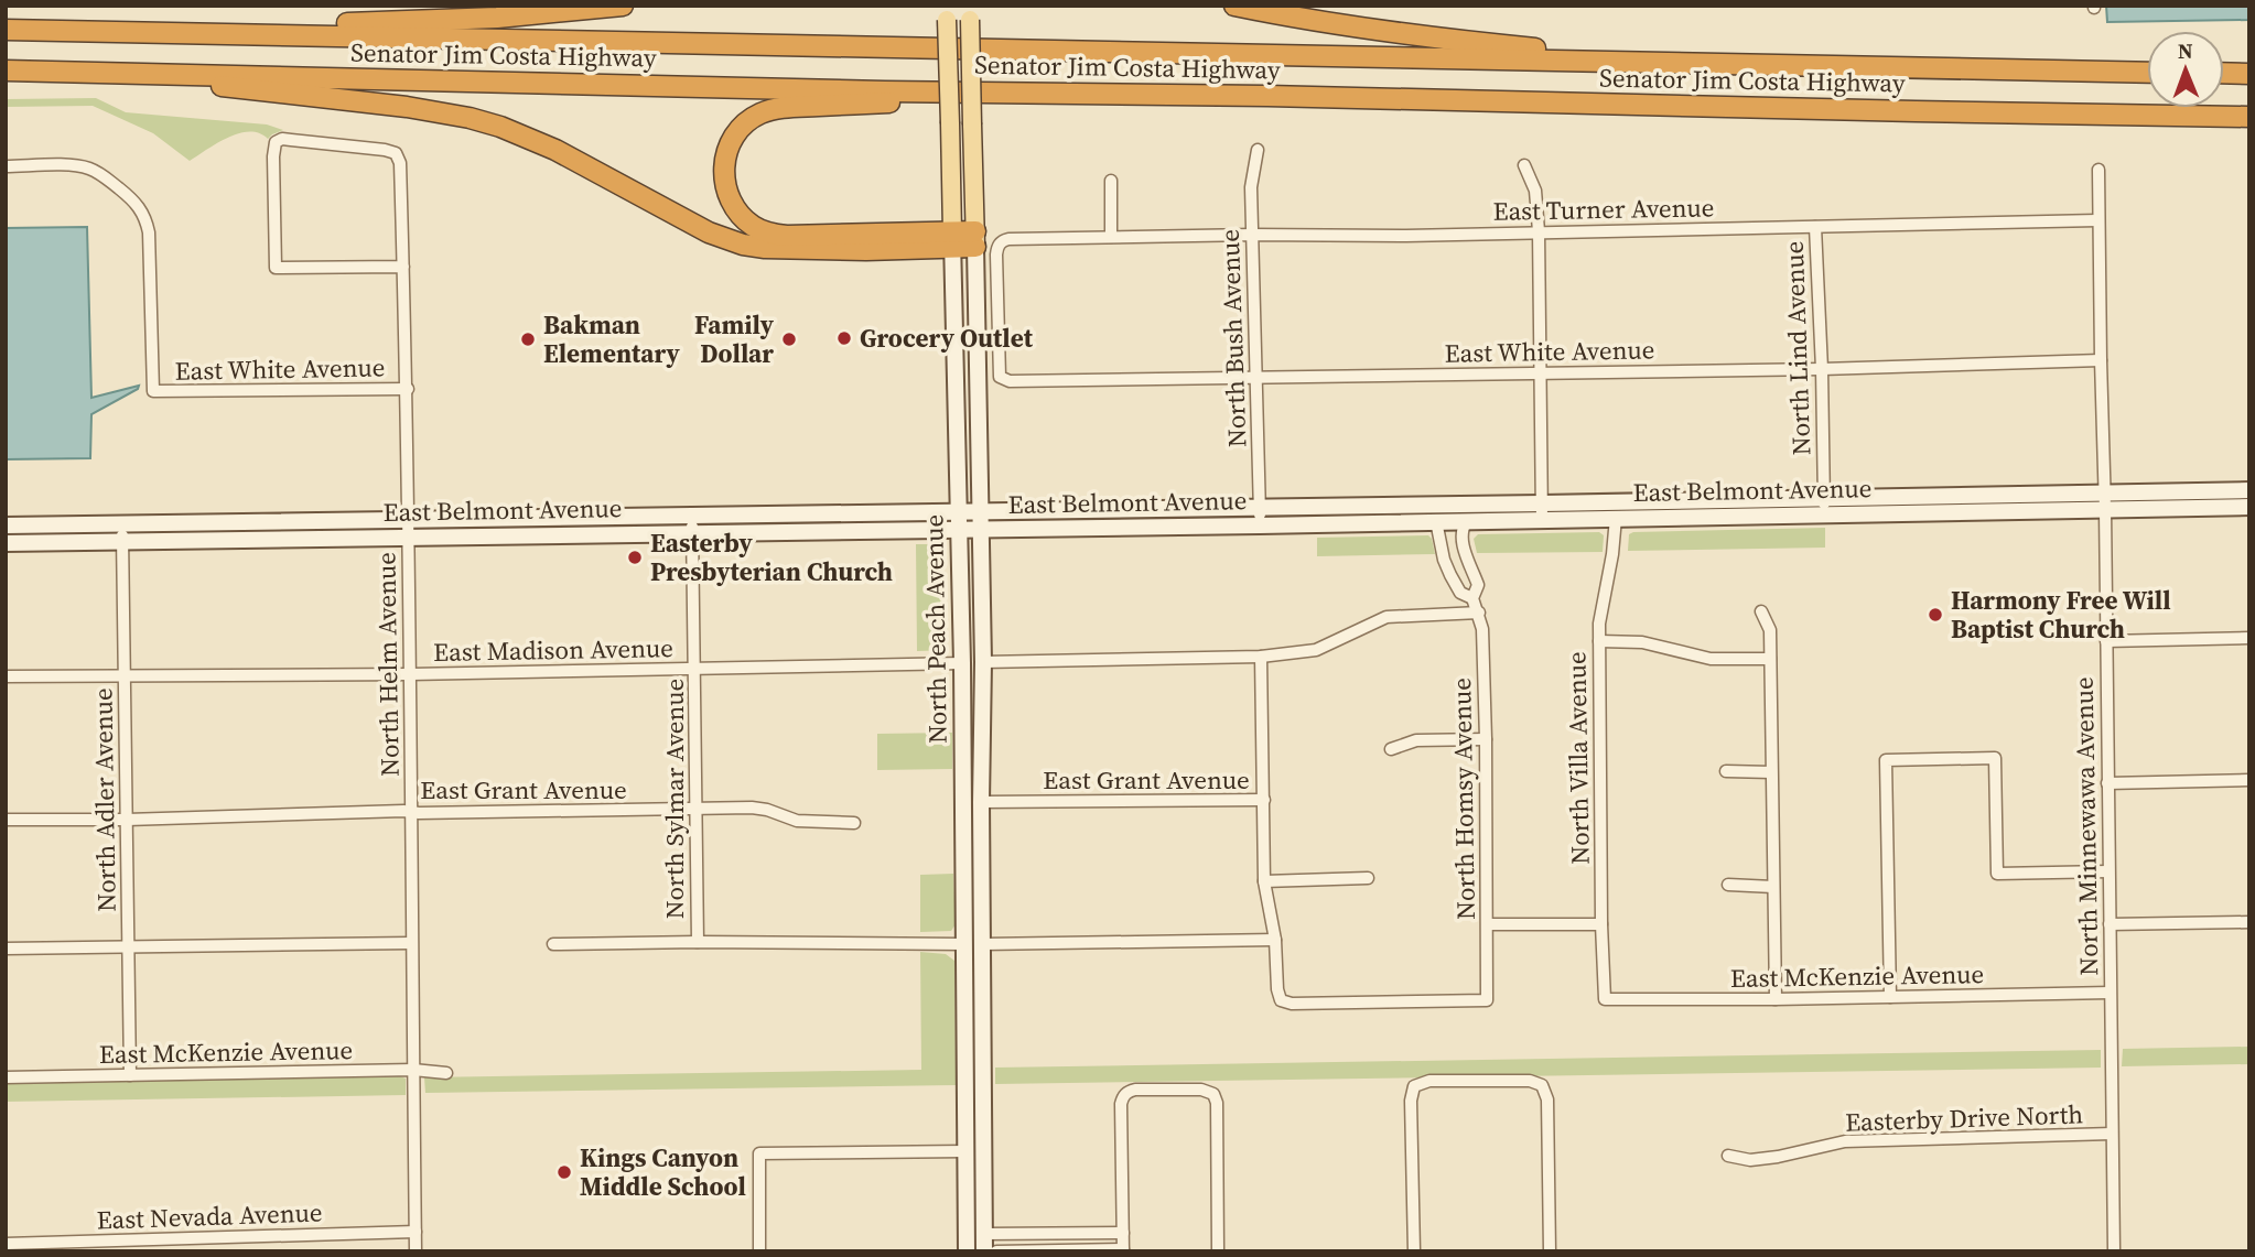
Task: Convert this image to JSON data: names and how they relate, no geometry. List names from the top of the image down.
{
  "streets": {
    "highway": ["Senator Jim Costa Highway"],
    "main road": ["East Belmont Avenue", "North Peach Avenue"],
    "street": [
      "East Turner Avenue",
      "North Bush Avenue",
      "North Lind Avenue",
      "East White Avenue",
      "East Madison Avenue",
      "North Helm Avenue",
      "North Villa Avenue",
      "East Grant Avenue",
      "North Sylmar Avenue",
      "North Homsy Avenue",
      "North Adler Avenue",
      "North Minnewawa Avenue",
      "East McKenzie Avenue",
      "Easterby Drive North",
      "East Nevada Avenue"
    ]
  },
  "crossings": [
    ["East Turner Avenue", "North Bush Avenue"],
    ["East Turner Avenue", "North Lind Avenue"],
    ["East Turner Avenue", "East White Avenue"],
    ["East Turner Avenue", "North Minnewawa Avenue"],
    ["North Bush Avenue", "East White Avenue"],
    ["North Bush Avenue", "East Belmont Avenue"],
    ["North Lind Avenue", "East White Avenue"],
    ["North Lind Avenue", "East Belmont Avenue"],
    ["East White Avenue", "North Helm Avenue"],
    ["East White Avenue", "North Minnewawa Avenue"],
    ["East Belmont Avenue", "North Peach Avenue"],
    ["East Belmont Avenue", "North Helm Avenue"],
    ["East Belmont Avenue", "North Villa Avenue"],
    ["East Belmont Avenue", "North Sylmar Avenue"],
    ["East Belmont Avenue", "North Homsy Avenue"],
    ["East Belmont Avenue", "North Adler Avenue"],
    ["East Belmont Avenue", "North Minnewawa Avenue"],
    ["North Peach Avenue", "East Madison Avenue"],
    ["North Peach Avenue", "East Grant Avenue"],
    ["East Madison Avenue", "North Helm Avenue"],
    ["East Madison Avenue", "North Sylmar Avenue"],
    ["East Madison Avenue", "North Adler Avenue"],
    ["North Helm Avenue", "East Grant Avenue"],
    ["North Helm Avenue", "East McKenzie Avenue"],
    ["North Helm Avenue", "East Nevada Avenue"],
    ["North Villa Avenue", "East McKenzie Avenue"],
    ["East Grant Avenue", "North Sylmar Avenue"],
    ["East Grant Avenue", "North Adler Avenue"],
    ["North Adler Avenue", "East McKenzie Avenue"],
    ["North Minnewawa Avenue", "East McKenzie Avenue"],
    ["North Minnewawa Avenue", "Easterby Drive North"]
  ],
  "places": [
    "Grocery Outlet",
    "Bakman Elementary",
    "Family Dollar",
    "Easterby Presbyterian Church",
    "Harmony Free Will Baptist Church",
    "Kings Canyon Middle School"
  ],
  "north": "top"
}
